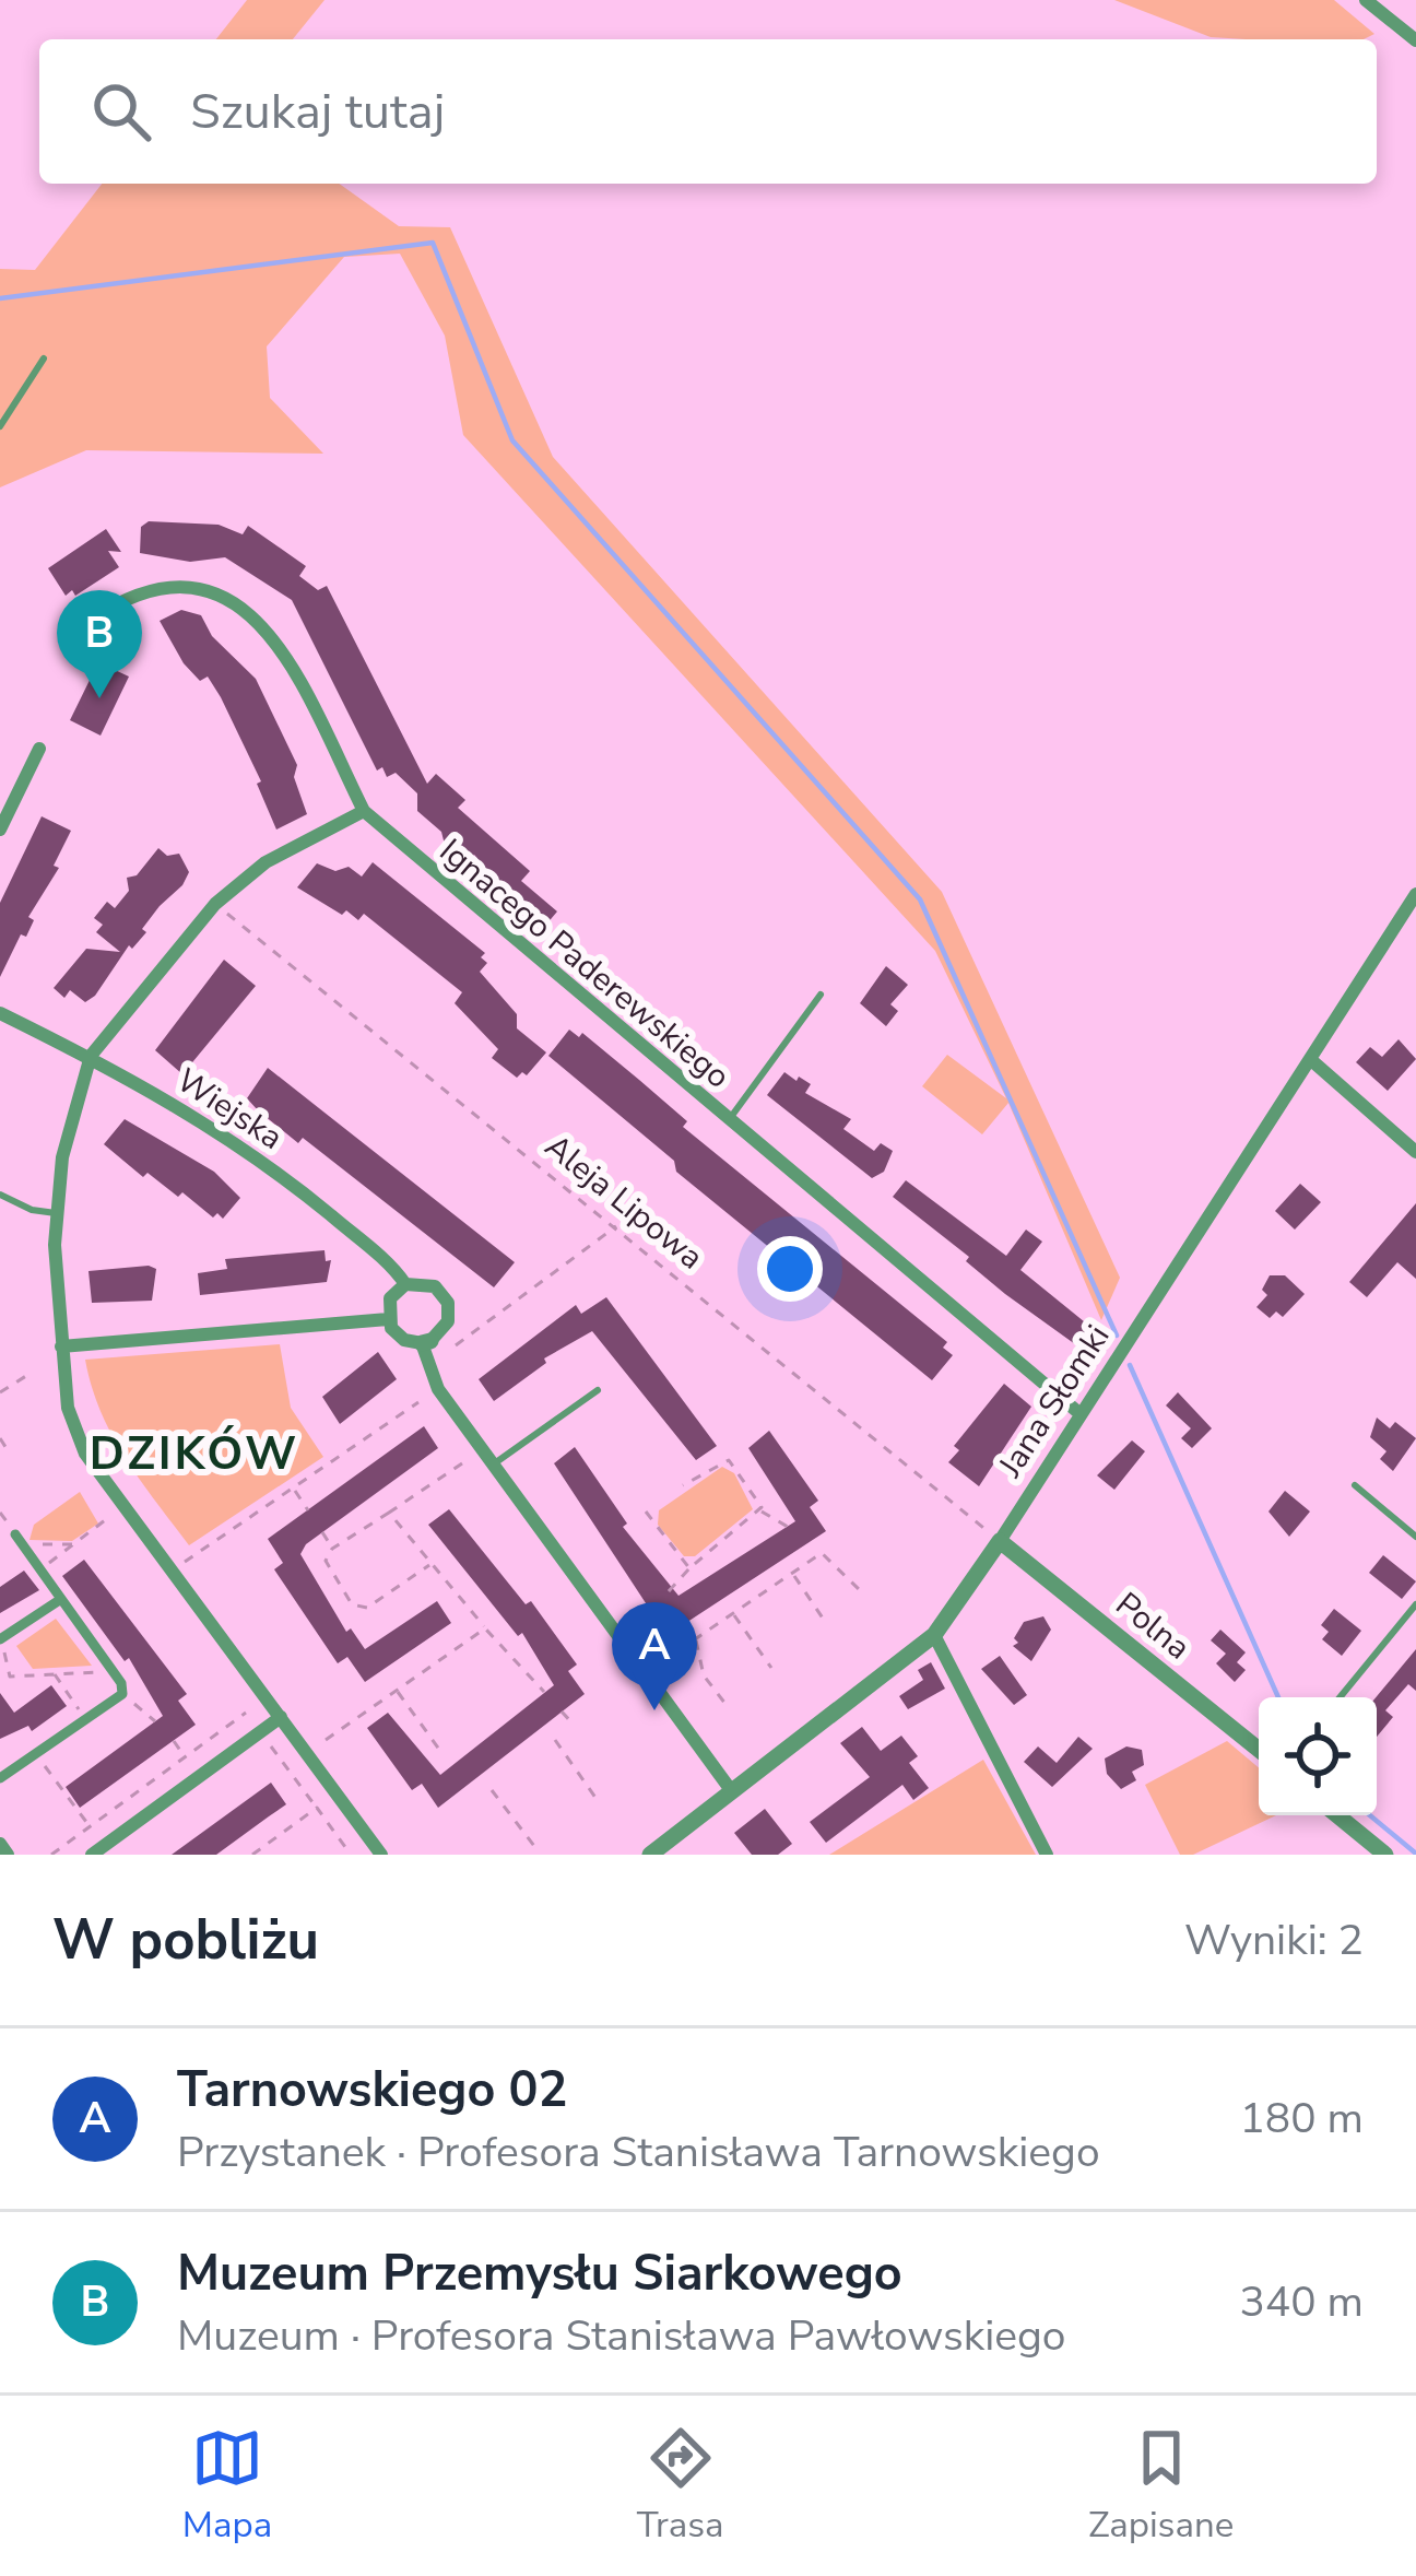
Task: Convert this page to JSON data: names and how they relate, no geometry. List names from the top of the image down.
{
  "streets": {
    "street": [
      "Ignacego Paderewskiego",
      "Wiejska",
      "Jana Słomki",
      "Polna"
    ],
    "path": ["Aleja Lipowa"]
  },
  "crossings": [
    ["Ignacego Paderewskiego", "Jana Słomki"],
    ["Aleja Lipowa", "Jana Słomki"],
    ["Aleja Lipowa", "Polna"],
    ["Jana Słomki", "Polna"]
  ],
  "districts": ["DZIKÓW"],
  "page": {
    "search": "Szukaj tutaj",
    "pins": ["B", "A"],
    "heading": ["W pobliżu", "Wyniki: 2"],
    "list": [
      {
        "mark": "A",
        "name": "Tarnowskiego 02",
        "note": "Przystanek · Profesora Stanisława Tarnowskiego",
        "value": "180 m"
      },
      {
        "mark": "B",
        "name": "Muzeum Przemysłu Siarkowego",
        "note": "Muzeum · Profesora Stanisława Pawłowskiego",
        "value": "340 m"
      }
    ],
    "nav": ["Mapa", "Trasa", "Zapisane"]
  }
}
